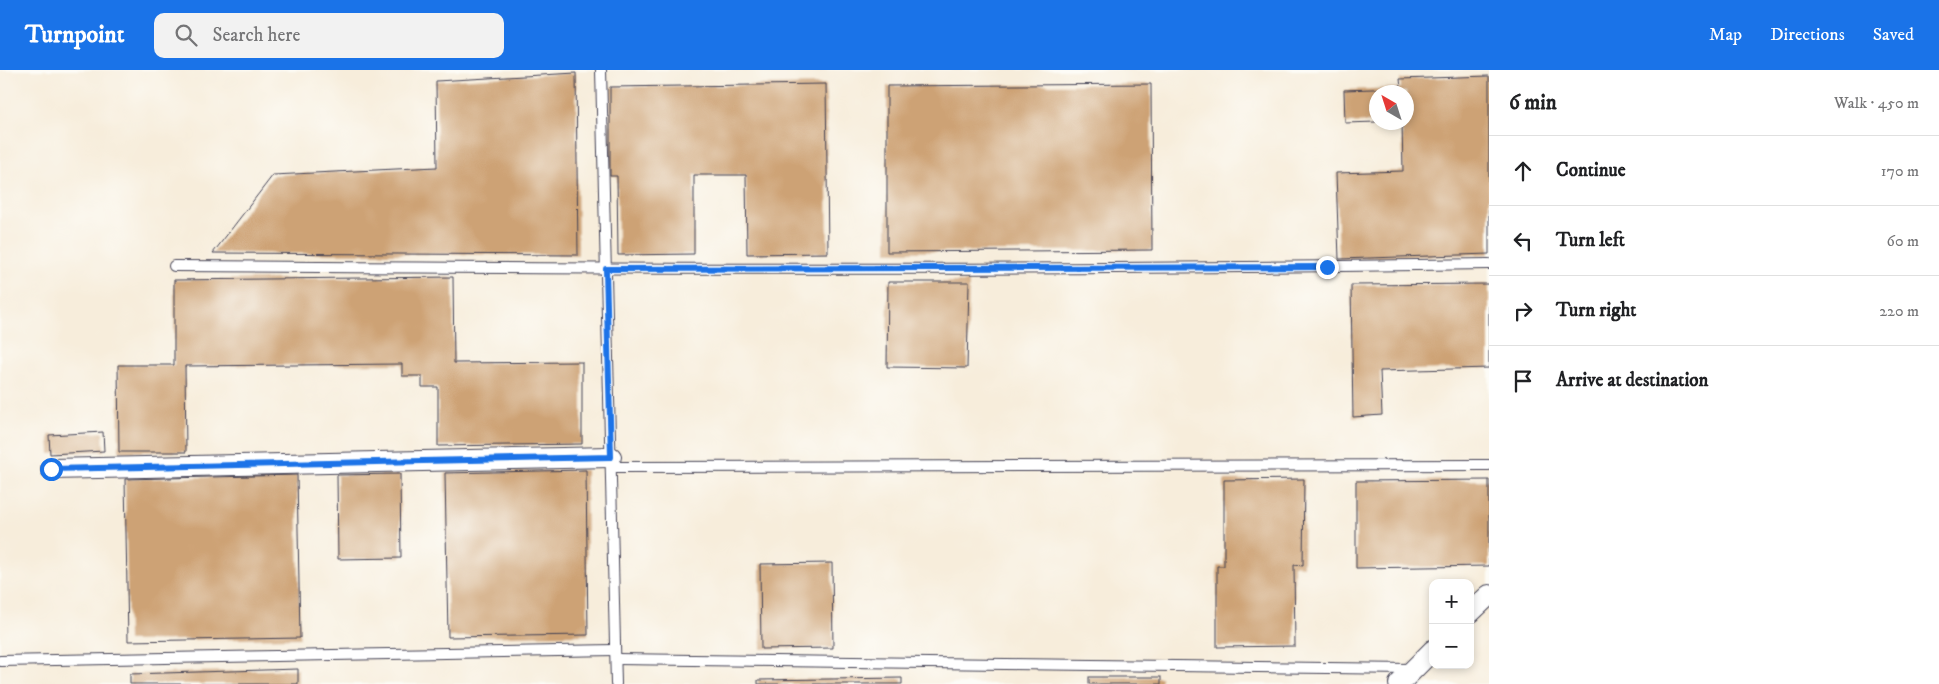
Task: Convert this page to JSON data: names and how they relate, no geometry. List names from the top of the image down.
{
  "north": "top left",
  "page": {
    "header": "Turnpoint",
    "search": "Search here",
    "nav": ["Map", "Directions", "Saved"],
    "heading": ["6 min", "Walk · 450 m"],
    "list": [
      ["Continue", "170 m"],
      ["Turn left", "60 m"],
      ["Turn right", "220 m"],
      "Arrive at destination"
    ],
    "map_buttons": ["+", "−"]
  }
}
